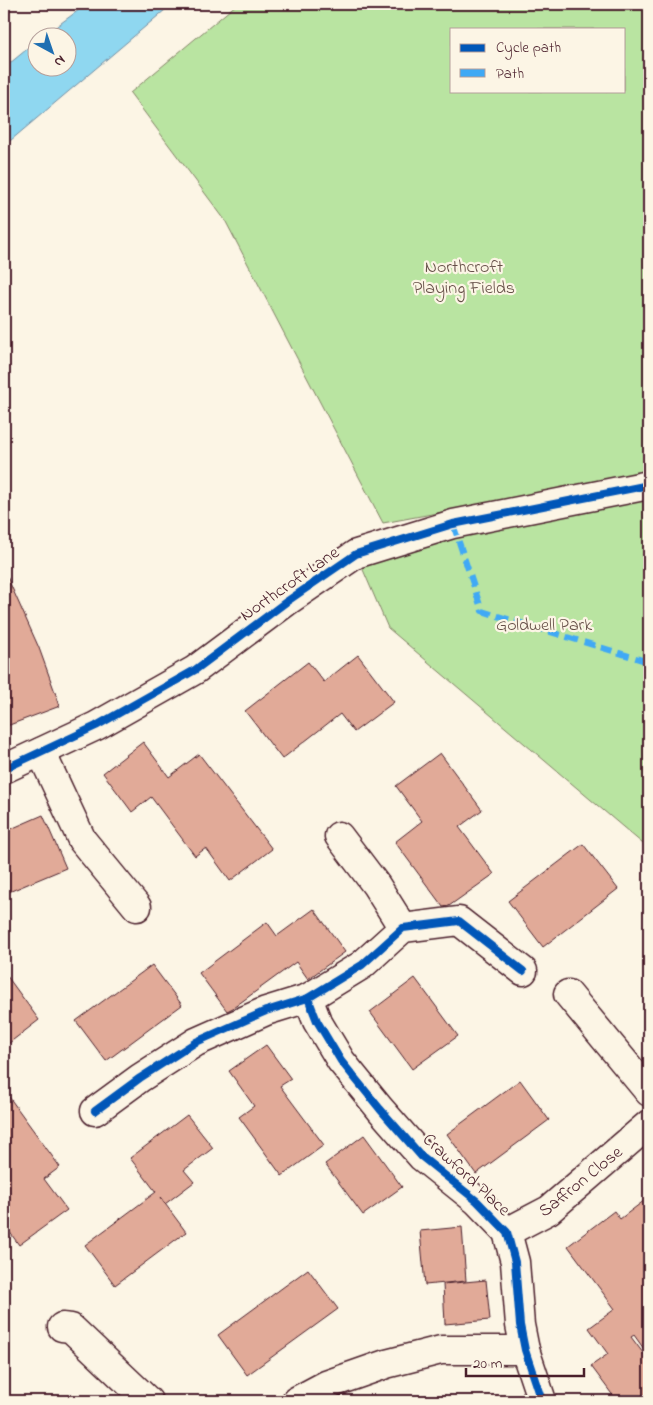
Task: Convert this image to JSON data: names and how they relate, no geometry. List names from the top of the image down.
{
  "streets": {
    "street": ["Northcroft Lane", "Crawford Place", "Saffron Close"]
  },
  "crossings": [
    ["Crawford Place", "Saffron Close"]
  ],
  "parks": ["Northcroft Playing Fields", "Goldwell Park"],
  "legend": ["Cycle path", "Path"],
  "scale_bar": "20 m",
  "north": "bottom right"
}
